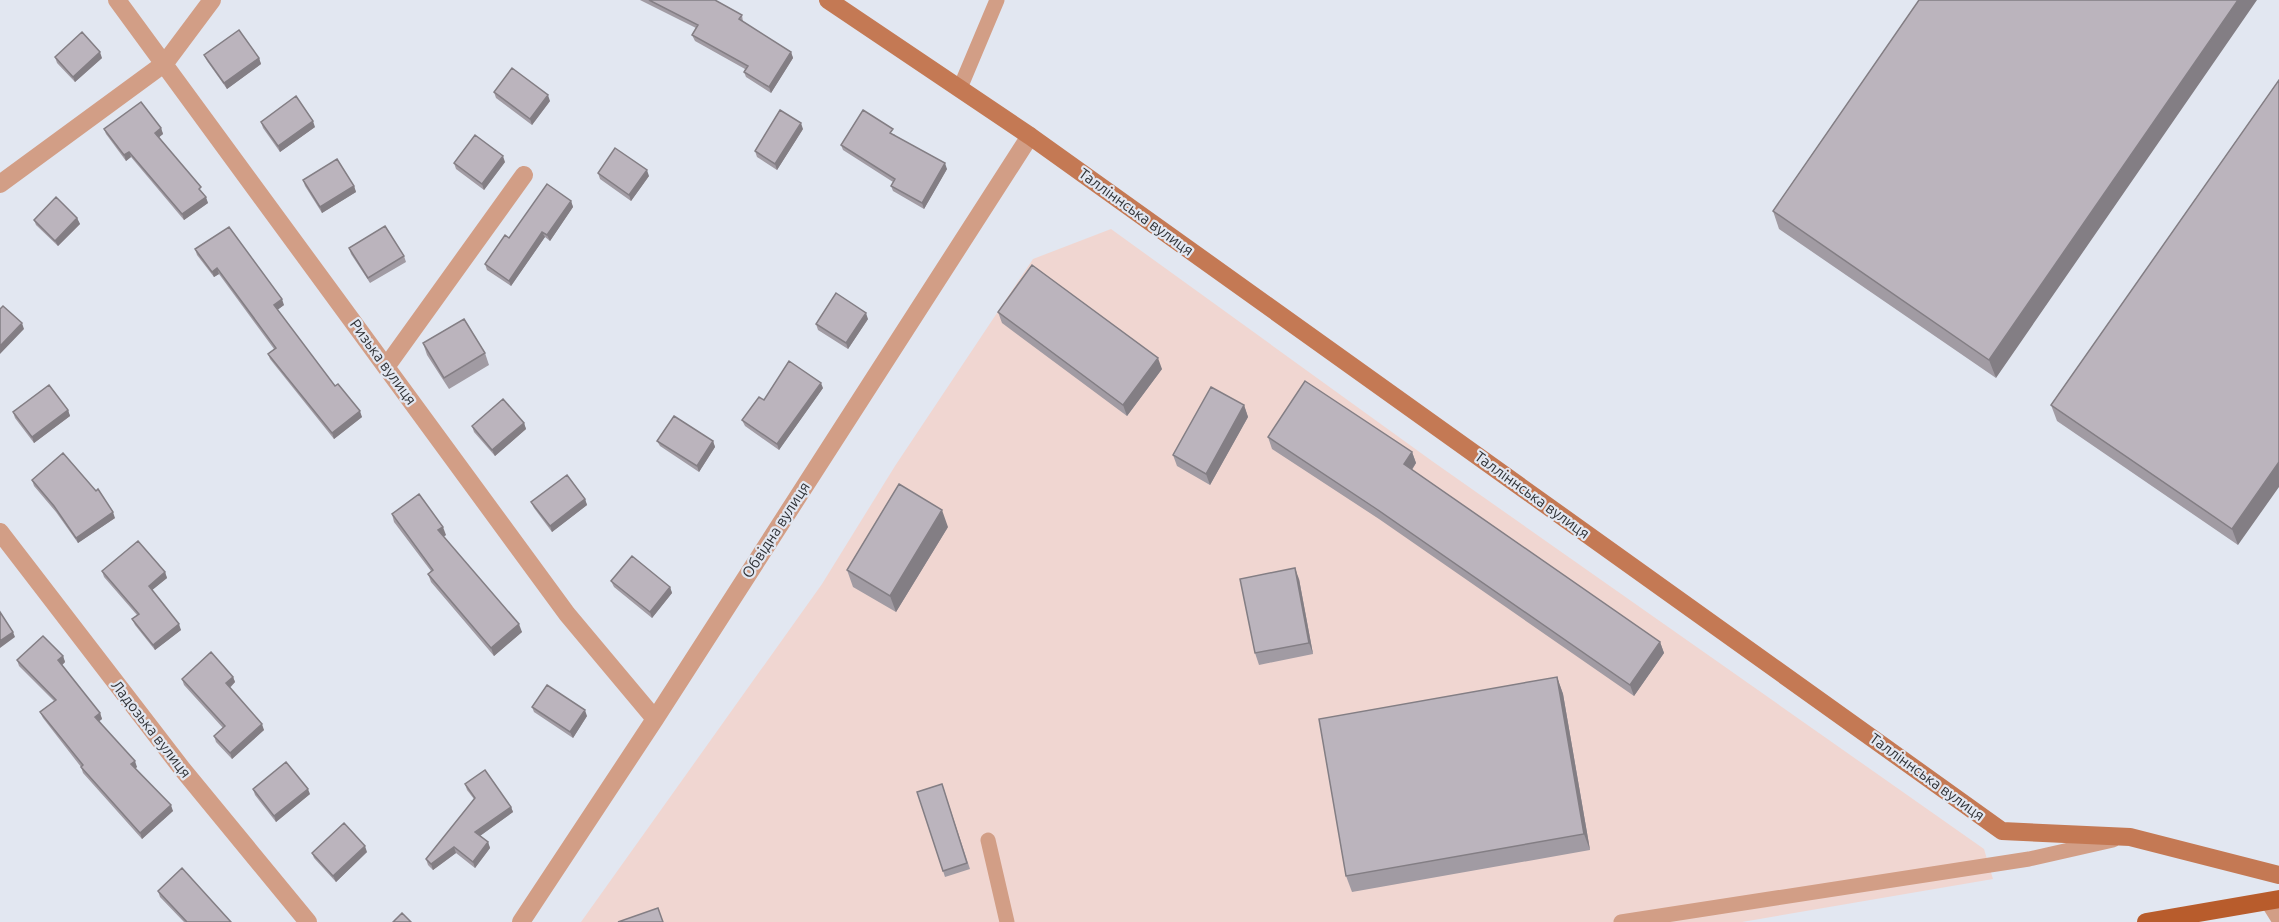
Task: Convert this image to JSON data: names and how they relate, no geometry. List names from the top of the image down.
{
  "streets": {
    "street": [
      "Талліннська вулиця",
      "Ризька вулиця",
      "Обвідна вулиця",
      "Ладозька вулиця"
    ]
  },
  "crossings": [
    ["Талліннська вулиця", "Обвідна вулиця"],
    ["Ризька вулиця", "Обвідна вулиця"]
  ]
}
